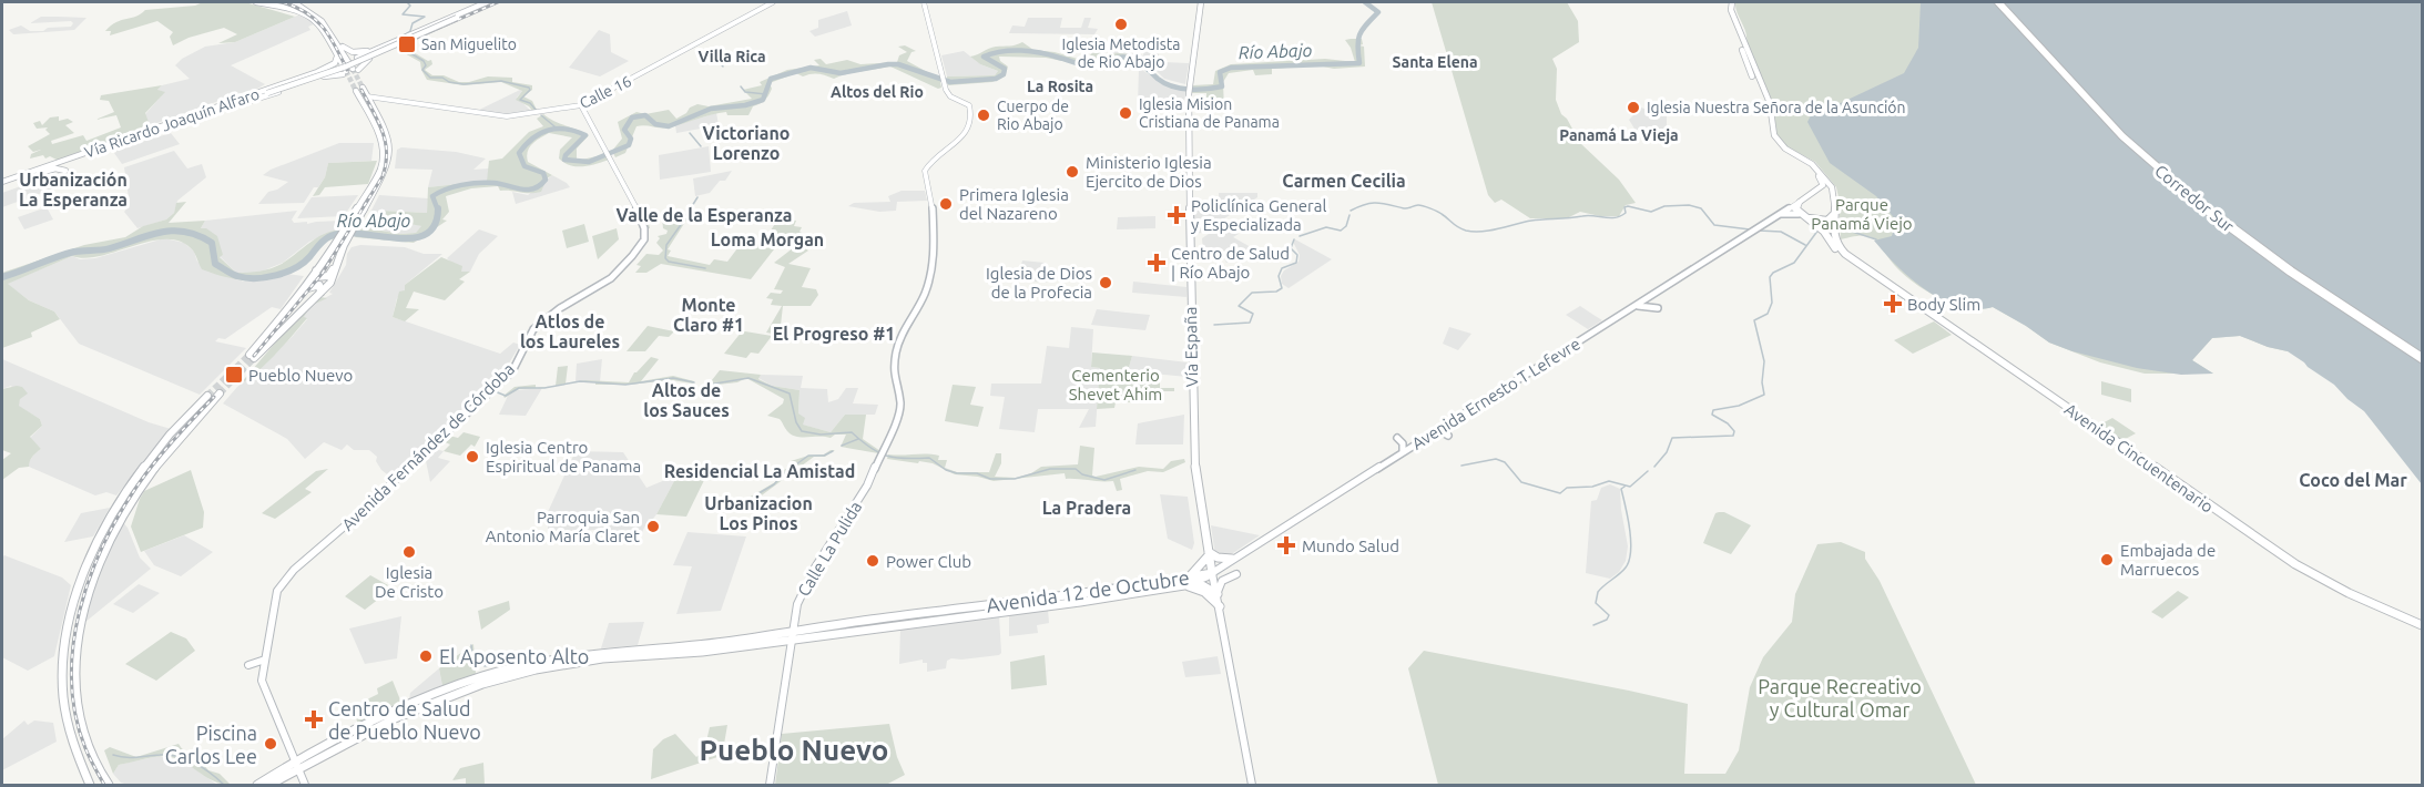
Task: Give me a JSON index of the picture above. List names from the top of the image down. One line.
{"streets":{"highway":["Corredor Sur"],"main road":["Calle 16","Vía Ricardo Joaquín Alfaro","Vía España","Avenida Ernesto T Lefevre","Avenida Fernández de Córdoba","Avenida Cincuentenario","Calle La Pulida","Avenida 12 de Octubre"]},"crossings":[["Calle 16","Avenida Fernández de Córdoba"],["Vía España","Avenida Ernesto T Lefevre"],["Vía España","Avenida 12 de Octubre"],["Avenida Ernesto T Lefevre","Avenida Cincuentenario"],["Avenida Ernesto T Lefevre","Avenida 12 de Octubre"],["Avenida Fernández de Córdoba","Avenida 12 de Octubre"],["Calle La Pulida","Avenida 12 de Octubre"]],"districts":["Villa Rica","Santa Elena","La Rosita","Altos del Rio","Victoriano Lorenzo","Panamá La Vieja","Urbanización La Esperanza","Carmen Cecilia","Valle de la Esperanza","Loma Morgan","Monte Claro #1","Atlos de los Laureles","El Progreso #1","Altos de los Sauces","Residencial La Amistad","Coco del Mar","Urbanizacion Los Pinos","La Pradera","Pueblo Nuevo"],"water":["Río Abajo"],"parks":["Parque Panamá Viejo","Cementerio Shevet Ahim","Parque Recreativo y Cultural Omar"],"places":{"other":["Iglesia Metodista de Rio Abajo","Iglesia Nuestra Señora de la Asunción","Iglesia Mision Cristiana de Panama","Cuerpo de Rio Abajo","Ministerio Iglesia Ejercito de Dios","Primera Iglesia del Nazareno","Iglesia de Dios de la Profecia","Iglesia Centro Espiritual de Panama","Parroquia San Antonio María Claret","Iglesia De Cristo","Embajada de Marruecos","Power Club","El Aposento Alto","Piscina Carlos Lee"],"transit":["San Miguelito","Pueblo Nuevo"],"health":["Policlínica General y Especializada","Centro de Salud | Río Abajo","Body Slim","Mundo Salud","Centro de Salud de Pueblo Nuevo"]}}
